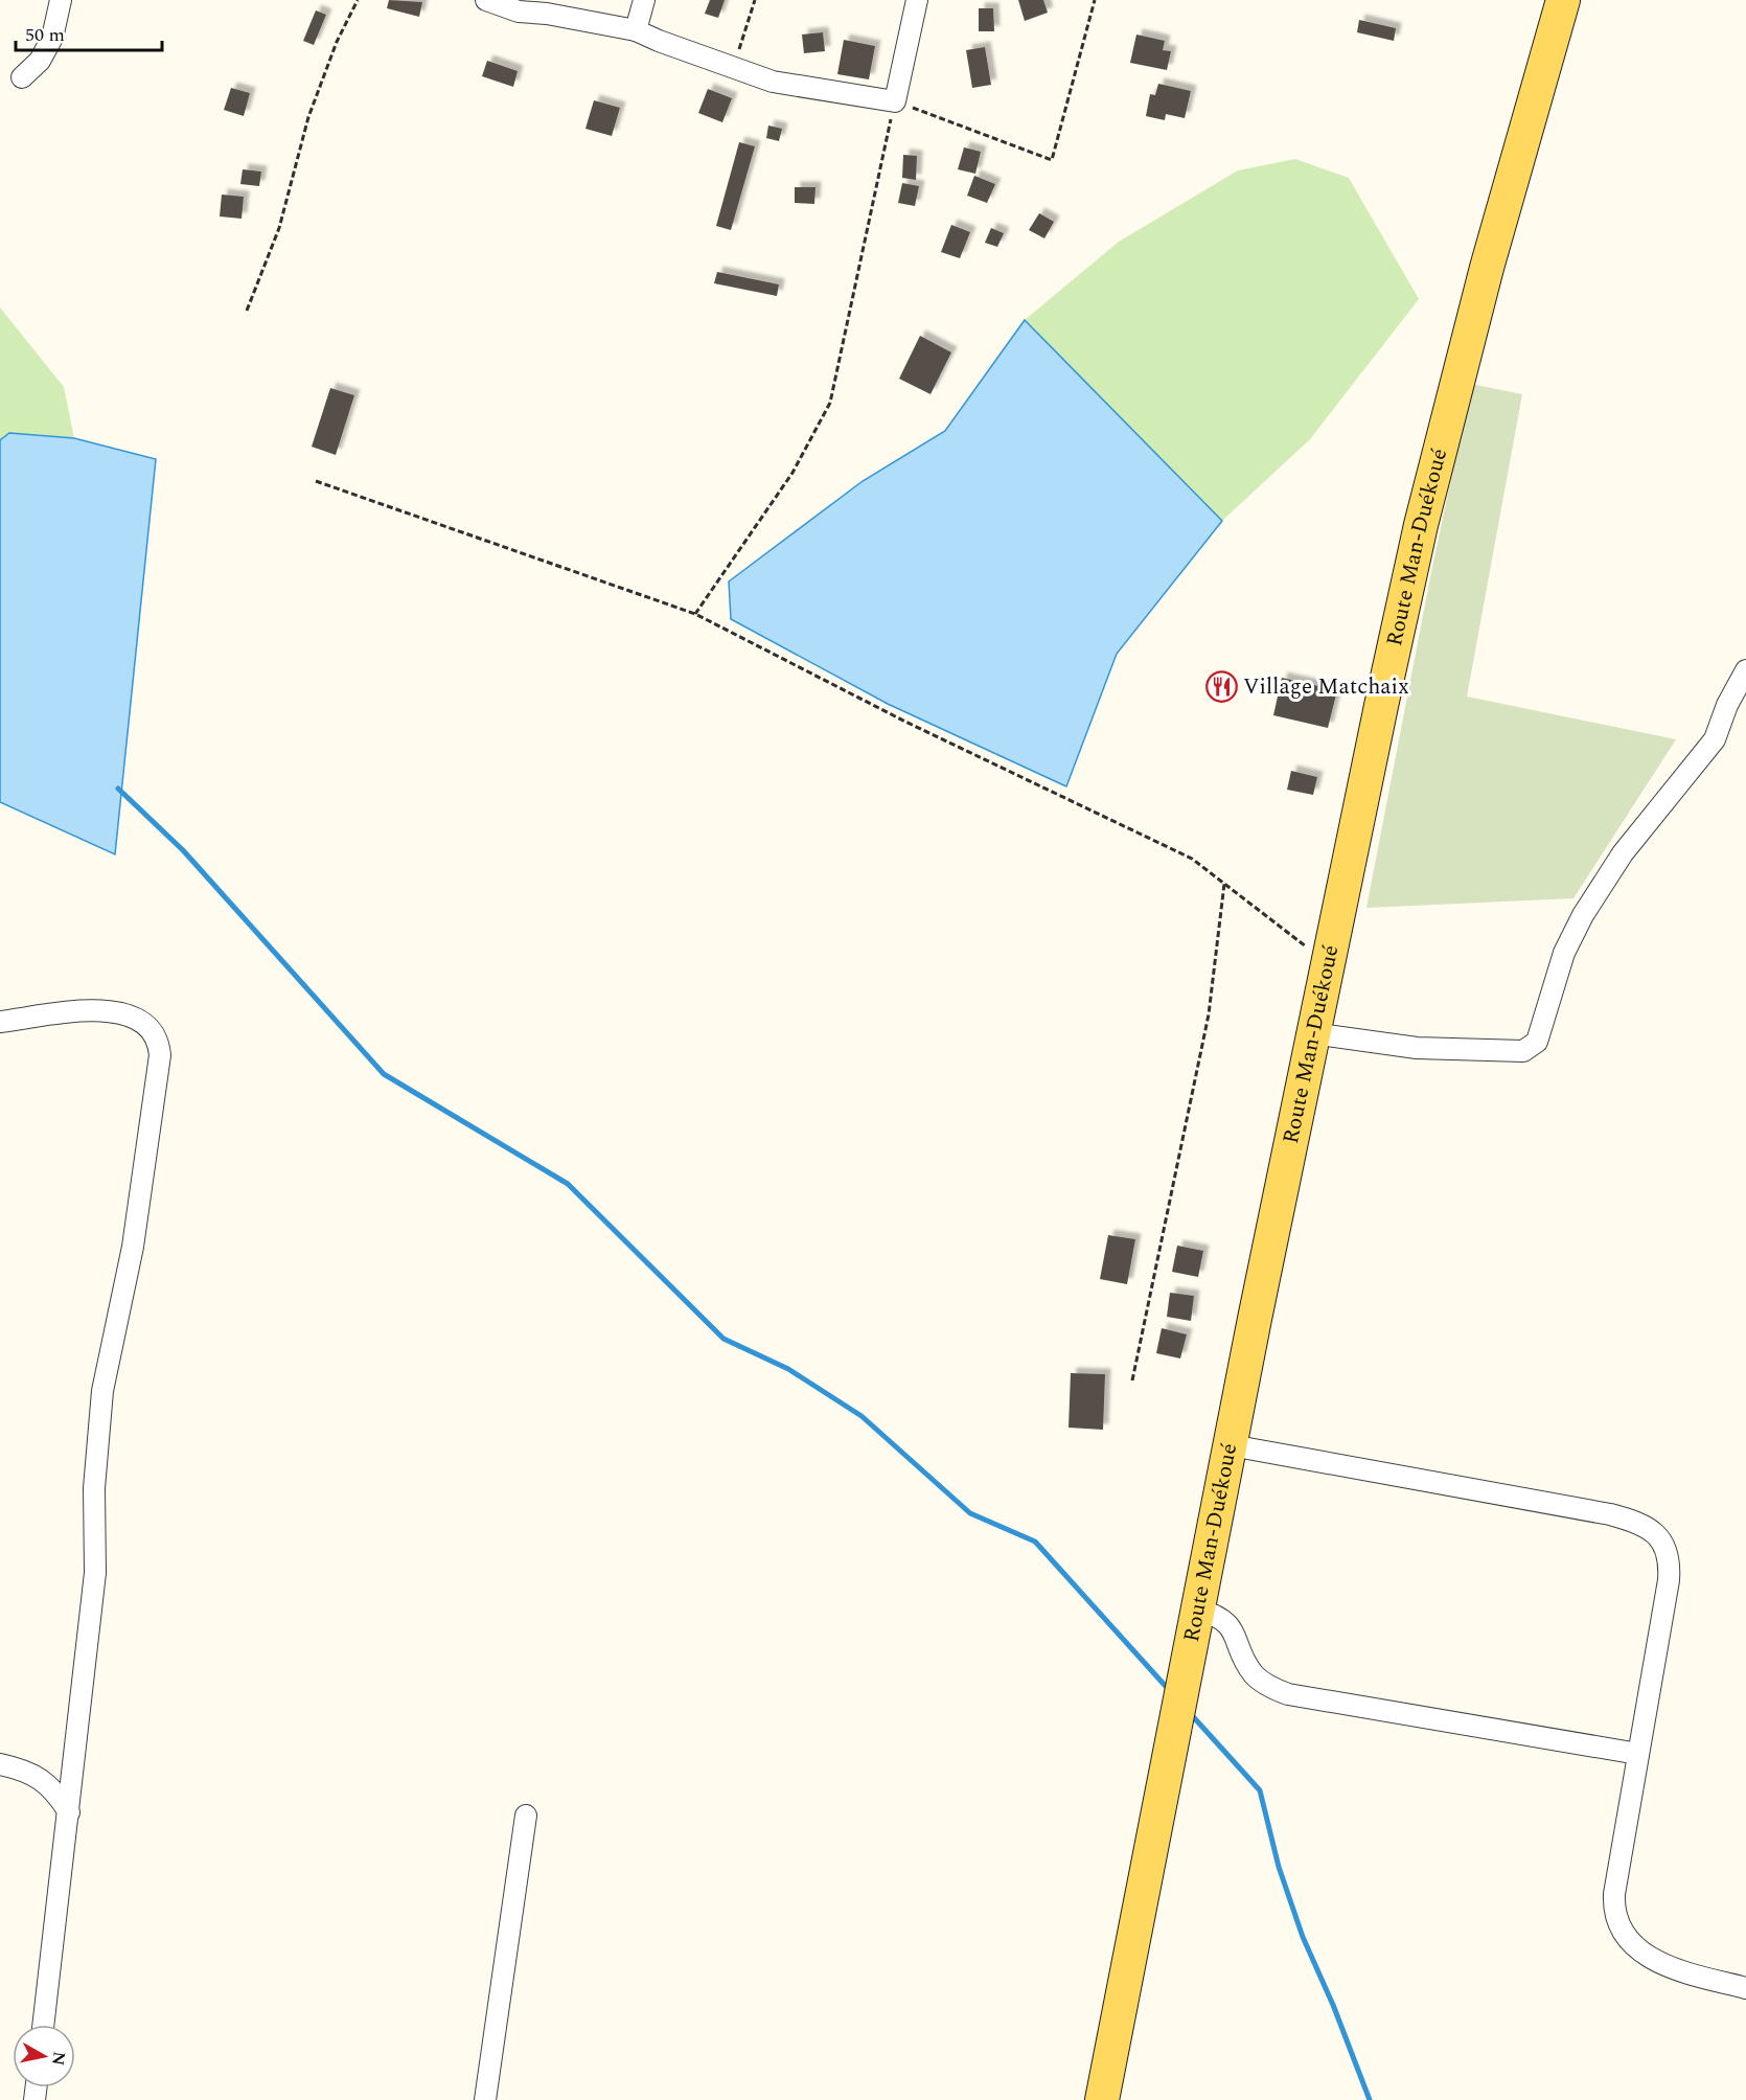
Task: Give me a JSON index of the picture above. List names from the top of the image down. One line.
{"streets":{"main road":["Route Man-Duékoué"]},"places":{"restaurant":["Village Matchaix"]},"scale_bar":"50 m","north":"right"}
